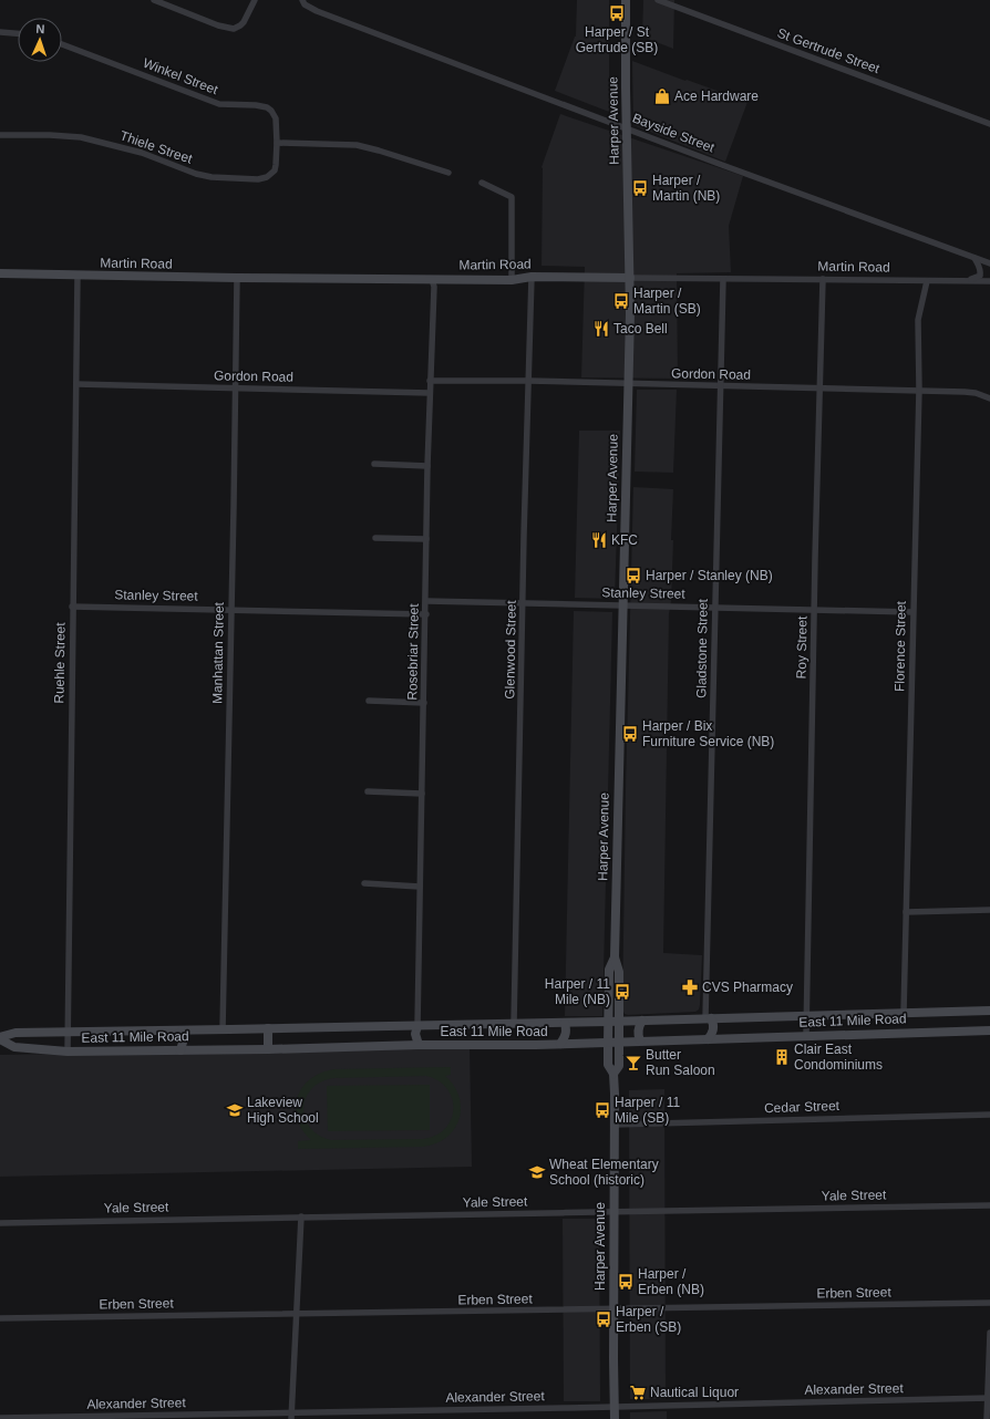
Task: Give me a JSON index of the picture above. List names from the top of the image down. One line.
{"streets":{"main road":["Harper Avenue","Martin Road","East 11 Mile Road"],"street":["St Gertrude Street","Winkel Street","Bayside Street","Thiele Street","Gordon Road","Stanley Street","Florence Street","Roy Street","Gladstone Street","Glenwood Street","Rosebriar Street","Manhattan Street","Ruehle Street","Cedar Street","Yale Street","Erben Street","Alexander Street"]},"crossings":[["Winkel Street","Thiele Street"],["Harper Avenue","Bayside Street"],["Harper Avenue","Martin Road"],["Harper Avenue","Gordon Road"],["Harper Avenue","Stanley Street"],["Harper Avenue","East 11 Mile Road"],["Harper Avenue","Cedar Street"],["Harper Avenue","Yale Street"],["Harper Avenue","Erben Street"],["Harper Avenue","Alexander Street"],["Martin Road","Florence Street"],["Martin Road","Roy Street"],["Martin Road","Gladstone Street"],["Martin Road","Glenwood Street"],["Martin Road","Rosebriar Street"],["Martin Road","Manhattan Street"],["Martin Road","Ruehle Street"],["Gordon Road","Florence Street"],["Gordon Road","Roy Street"],["Gordon Road","Gladstone Street"],["Gordon Road","Glenwood Street"],["Gordon Road","Rosebriar Street"],["Gordon Road","Manhattan Street"],["Gordon Road","Ruehle Street"],["Stanley Street","Florence Street"],["Stanley Street","Roy Street"],["Stanley Street","Gladstone Street"],["Stanley Street","Glenwood Street"],["Stanley Street","Rosebriar Street"],["Stanley Street","Manhattan Street"],["Stanley Street","Ruehle Street"],["Florence Street","East 11 Mile Road"],["Roy Street","East 11 Mile Road"],["Gladstone Street","East 11 Mile Road"],["Glenwood Street","East 11 Mile Road"],["Rosebriar Street","East 11 Mile Road"],["Manhattan Street","East 11 Mile Road"],["Ruehle Street","East 11 Mile Road"]],"places":{"bus stop":["Harper / St Gertrude (SB)","Harper / Martin (NB)","Harper / Martin (SB)","Harper / Stanley (NB)","Harper / Bix Furniture Service (NB)","Harper / 11 Mile (NB)","Harper / 11 Mile (SB)","Harper / Erben (NB)","Harper / Erben (SB)"],"shop":["Ace Hardware"],"restaurant":["Taco Bell","KFC"],"pharmacy":["CVS Pharmacy"],"building":["Clair East Condominiums"],"bar":["Butter Run Saloon"],"school or university":["Lakeview High School","Wheat Elementary School (historic)"],"supermarket":["Nautical Liquor"]},"north":"top"}
